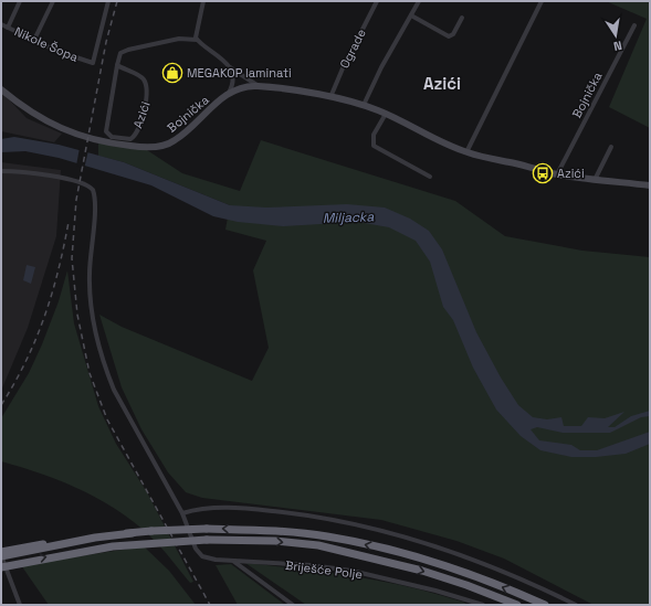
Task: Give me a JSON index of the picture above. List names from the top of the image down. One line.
{"streets":{"main road":["Bojnička"],"street":["Nikole Šopa","Ograde","Azići","Briješće Polje"]},"crossings":[["Ograde","Bojnička"]],"districts":["Azići"],"water":["Miljacka"],"places":{"shop":["MEGAKOP laminati"],"bus stop":["Azići"]},"north":"bottom"}
